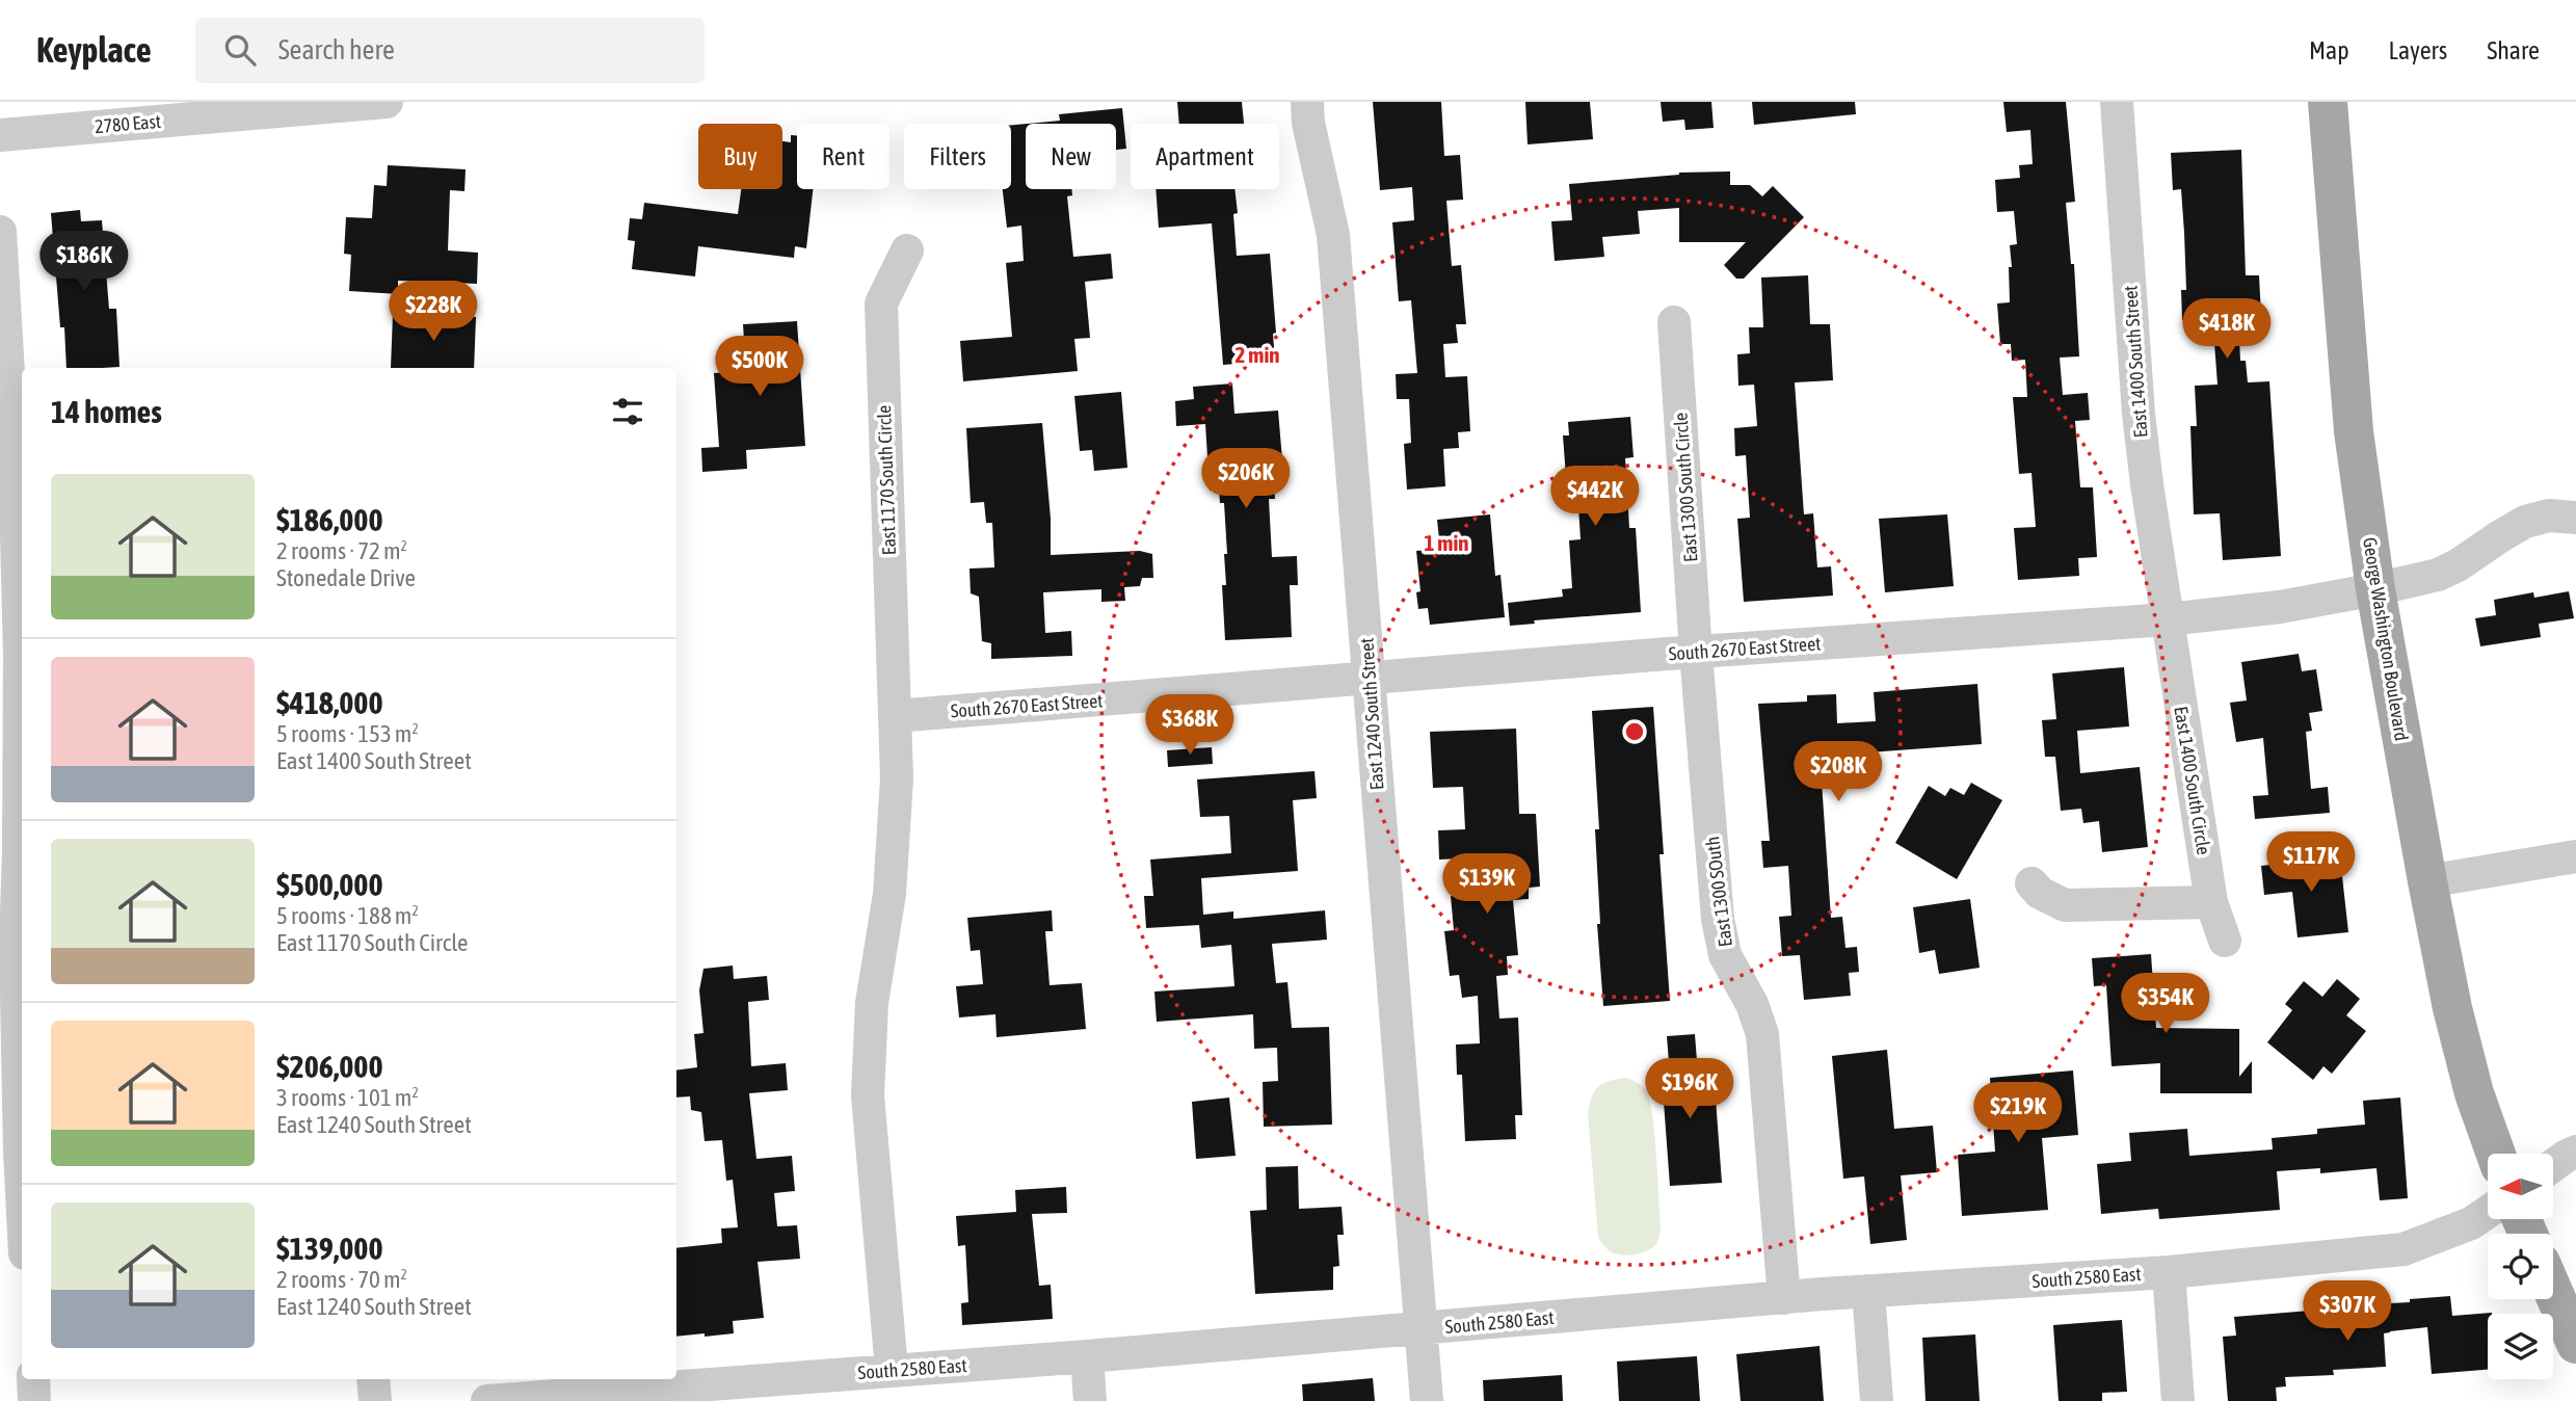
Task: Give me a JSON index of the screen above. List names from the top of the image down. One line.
{"streets":{"main road":["George Washington Boulevard"],"street":["2780 East","East 1400 South Street","East 1170 South Circle","East 1300 South Circle","South 2670 East Street","East 1240 South Street","East 1400 South Circle","East 1300 SOuth","South 2580 East"]},"crossings":[["East 1400 South Street","South 2670 East Street"],["East 1400 South Street","East 1400 South Circle"],["East 1170 South Circle","South 2670 East Street"],["East 1170 South Circle","South 2580 East"],["East 1300 South Circle","South 2670 East Street"],["East 1300 South Circle","East 1300 SOuth"],["George Washington Boulevard","South 2670 East Street"],["South 2670 East Street","East 1240 South Street"],["South 2670 East Street","East 1400 South Circle"],["South 2670 East Street","East 1300 SOuth"],["East 1240 South Street","South 2580 East"],["East 1300 SOuth","South 2580 East"]],"north":"left","page":{"header":"Keyplace","search":"Search here","nav":["Map","Layers","Share"],"chip":["Buy","Rent","Filters","New","Apartment"],"price":["$186K","$228K","$418K","$500K","$206K","$442K","$368K","$208K","$117K","$139K","$354K","$196K","$219K","$307K"],"heading":"14 homes","list":[{"name":"$186,000","note":"2 rooms · 72 m² · Stonedale Drive"},{"name":"$418,000","note":"5 rooms · 153 m² · East 1400 South Street"},{"name":"$500,000","note":"5 rooms · 188 m² · East 1170 South Circle"},{"name":"$206,000","note":"3 rooms · 101 m² · East 1240 South Street"},{"name":"$139,000","note":"2 rooms · 70 m² · East 1240 South Street"}]},"rings":["2 min","1 min"]}
